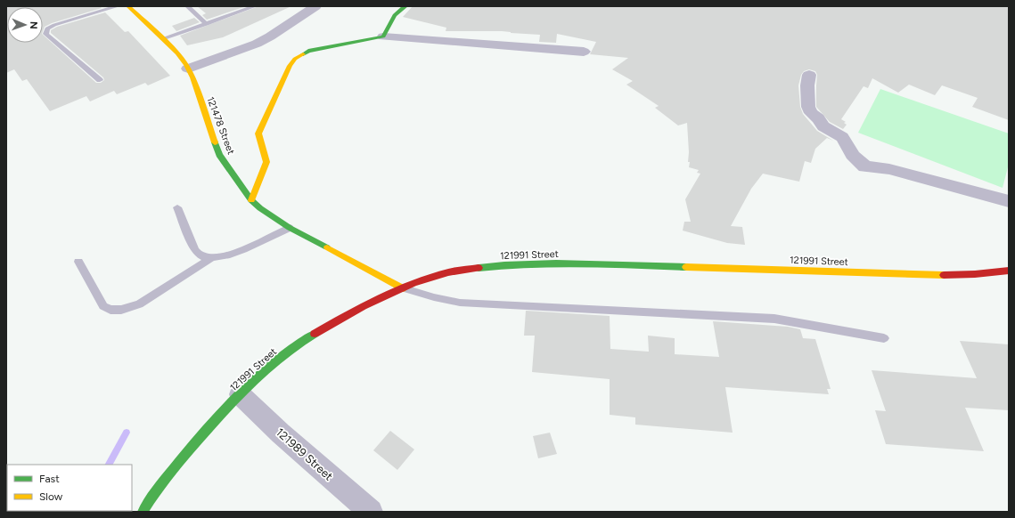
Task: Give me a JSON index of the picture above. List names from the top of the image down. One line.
{"streets":{"street":["121478 Street","121991 Street","121989 Street"]},"crossings":[["121478 Street","121991 Street"],["121991 Street","121989 Street"]],"legend":["Fast","Slow"],"north":"right"}
